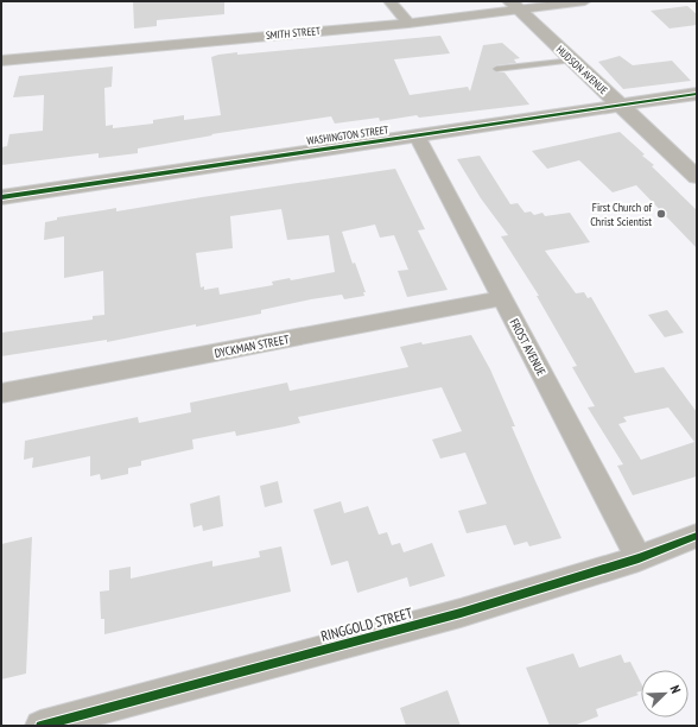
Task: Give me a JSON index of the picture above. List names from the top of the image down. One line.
{"streets":{"street":["SMITH STREET","HUDSON AVENUE","WASHINGTON STREET","DYCKMAN STREET","FROST AVENUE","RINGGOLD STREET"]},"crossings":[["SMITH STREET","HUDSON AVENUE"],["HUDSON AVENUE","WASHINGTON STREET"],["WASHINGTON STREET","FROST AVENUE"],["DYCKMAN STREET","FROST AVENUE"],["FROST AVENUE","RINGGOLD STREET"]],"places":["First Church of Christ Scientist"],"north":"top right"}
